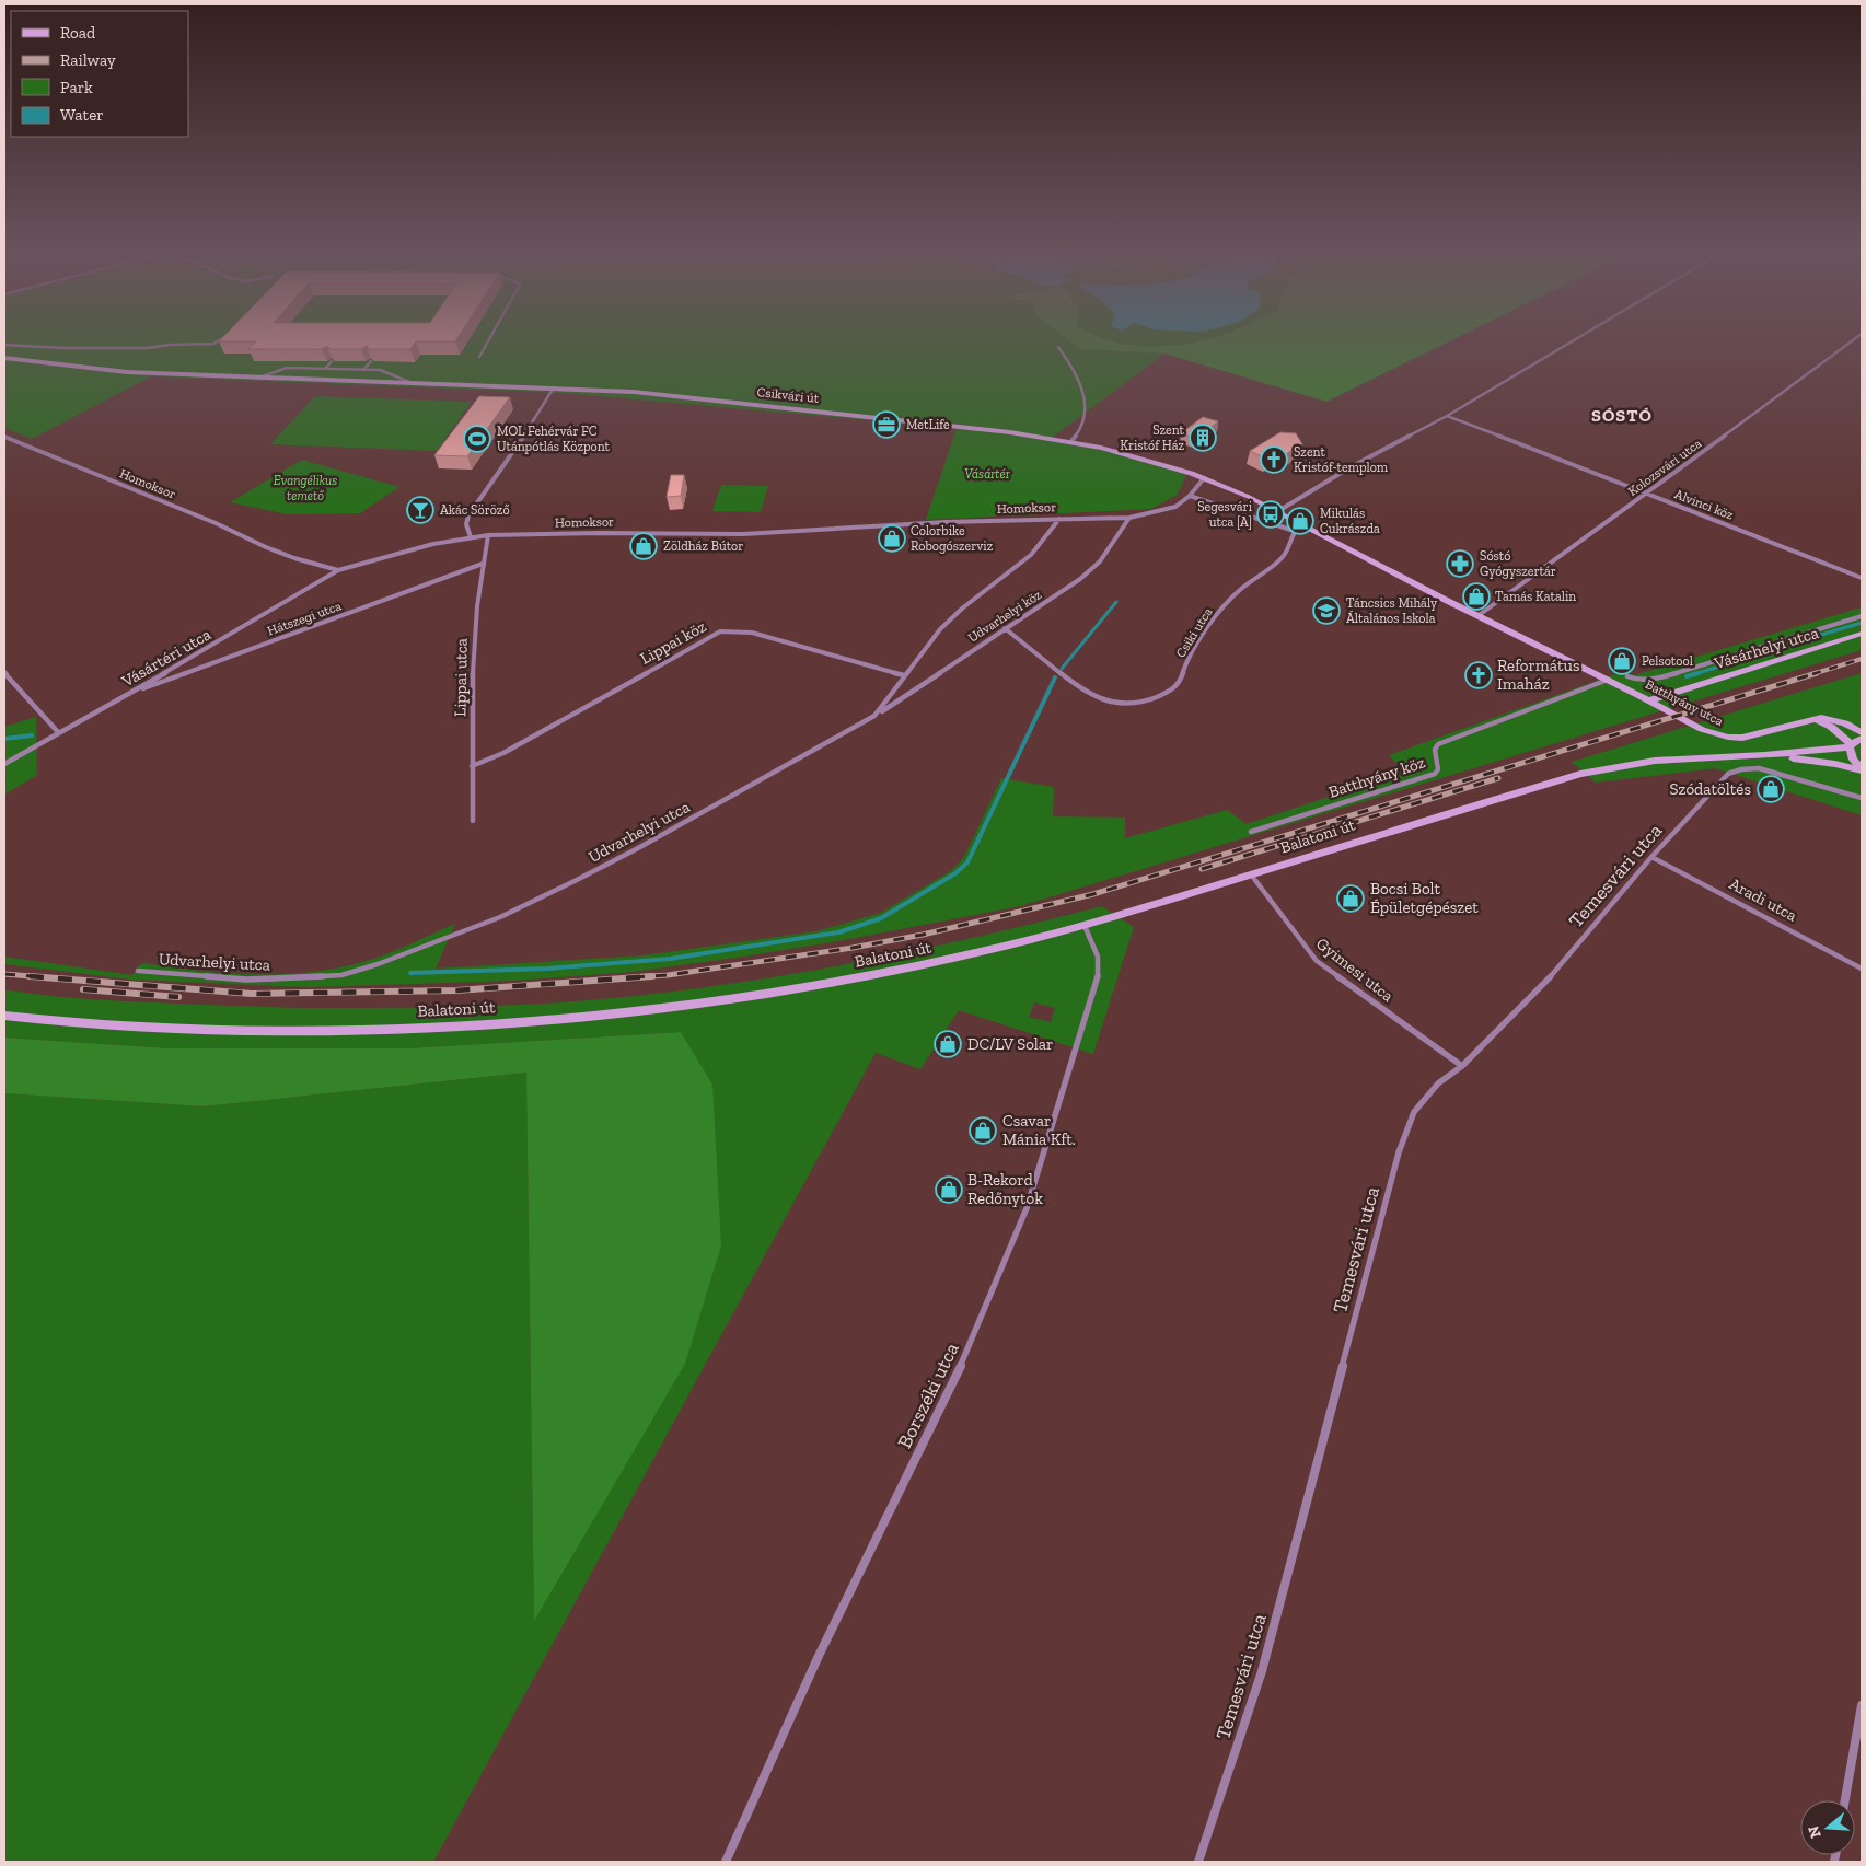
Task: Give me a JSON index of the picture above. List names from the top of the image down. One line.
{"streets":{"street":["Csikvári út","Kolozsvári utca","Homoksor","Alvinci köz","Udvarhelyi köz","Hátszegi utca","Csiki utca","Lippai köz","Vásárhelyi utca","Vásártéri utca","Lippai utca","Batthyány utca","Batthyány köz","Udvarhelyi utca","Balatoni út","Temesvári utca","Aradi utca","Gyimesi utca","Borszéki utca"]},"crossings":[["Csikvári út","Homoksor"],["Csikvári út","Batthyány utca"],["Kolozsvári utca","Alvinci köz"],["Kolozsvári utca","Batthyány utca"],["Homoksor","Udvarhelyi köz"],["Homoksor","Vásártéri utca"],["Homoksor","Lippai utca"],["Homoksor","Batthyány utca"],["Homoksor","Udvarhelyi utca"],["Udvarhelyi köz","Csiki utca"],["Udvarhelyi köz","Udvarhelyi utca"],["Hátszegi utca","Vásártéri utca"],["Hátszegi utca","Lippai utca"],["Lippai köz","Lippai utca"],["Lippai köz","Udvarhelyi utca"],["Vásárhelyi utca","Batthyány utca"],["Batthyány utca","Batthyány köz"],["Batthyány utca","Balatoni út"],["Balatoni út","Gyimesi utca"],["Balatoni út","Borszéki utca"],["Temesvári utca","Aradi utca"],["Temesvári utca","Gyimesi utca"]],"districts":["SÓSTÓ"],"parks":["Vásártér","Evangélikus temető"],"places":{"office":["MetLife"],"building":["Szent Kristóf Ház"],"sports":["MOL Fehérvár FC Utánpótlás Központ"],"church":["Szent Kristóf-templom","Református Imaház"],"bar":["Akác Söröző"],"bus stop":["Segesvári utca [A]"],"shop":["Mikulás Cukrászda","Colorbike Robogószerviz","Zöldház Bútor","Tamás Katalin","Pelsotool","Szódatöltés","Bocsi Bolt Épületgépészet","DC/LV Solar","Csavar Mánia Kft.","B-Rekord Redőnytok"],"pharmacy":["Sóstó Gyógyszertár"],"school or university":["Táncsics Mihály Általános Iskola"]},"legend":["Road","Railway","Park","Water"],"north":"left"}
